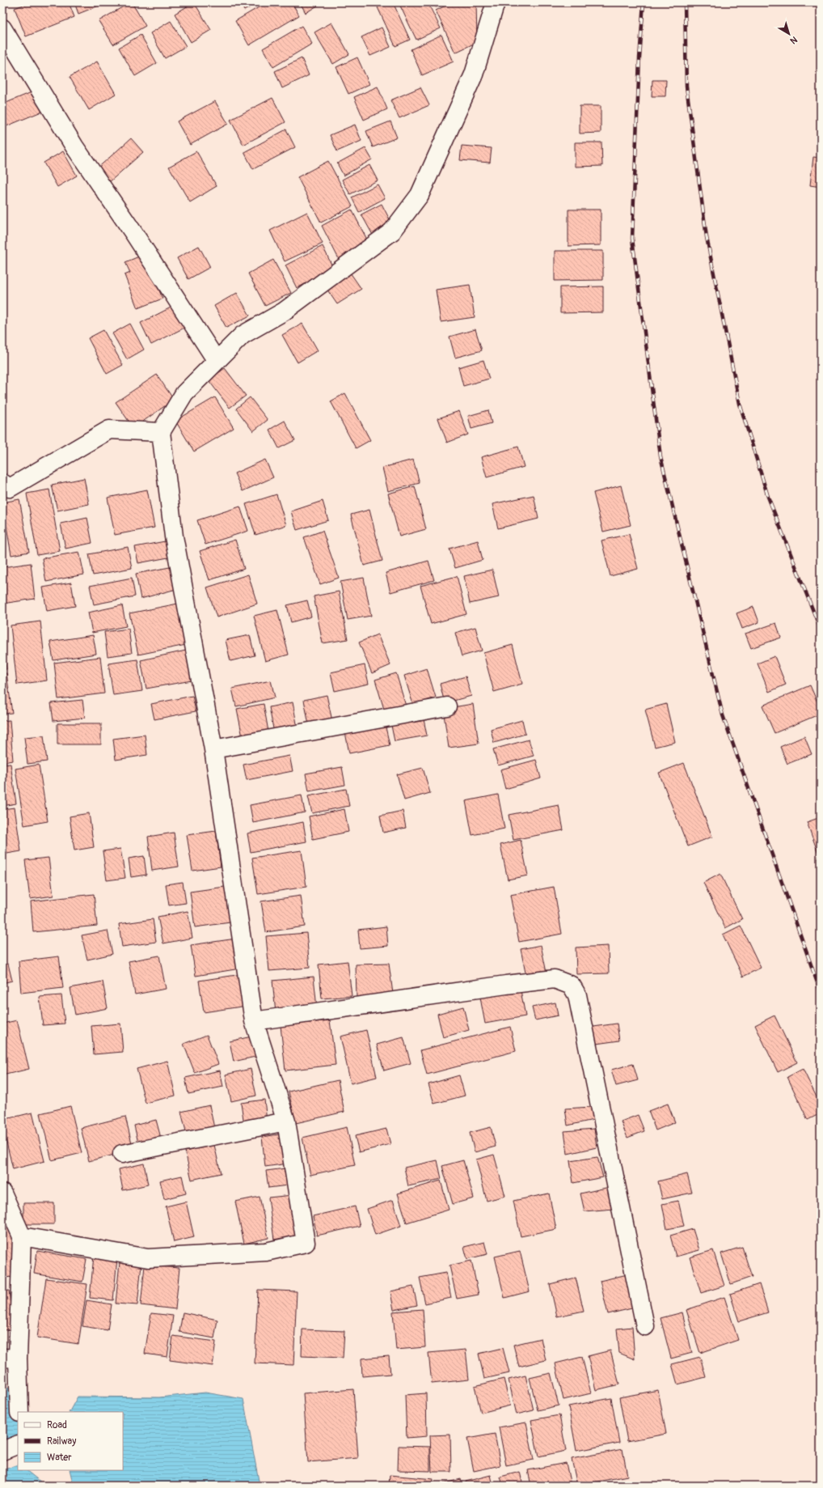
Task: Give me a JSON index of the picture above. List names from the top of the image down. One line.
{"legend":["Road","Railway","Water"],"north":"bottom right"}
